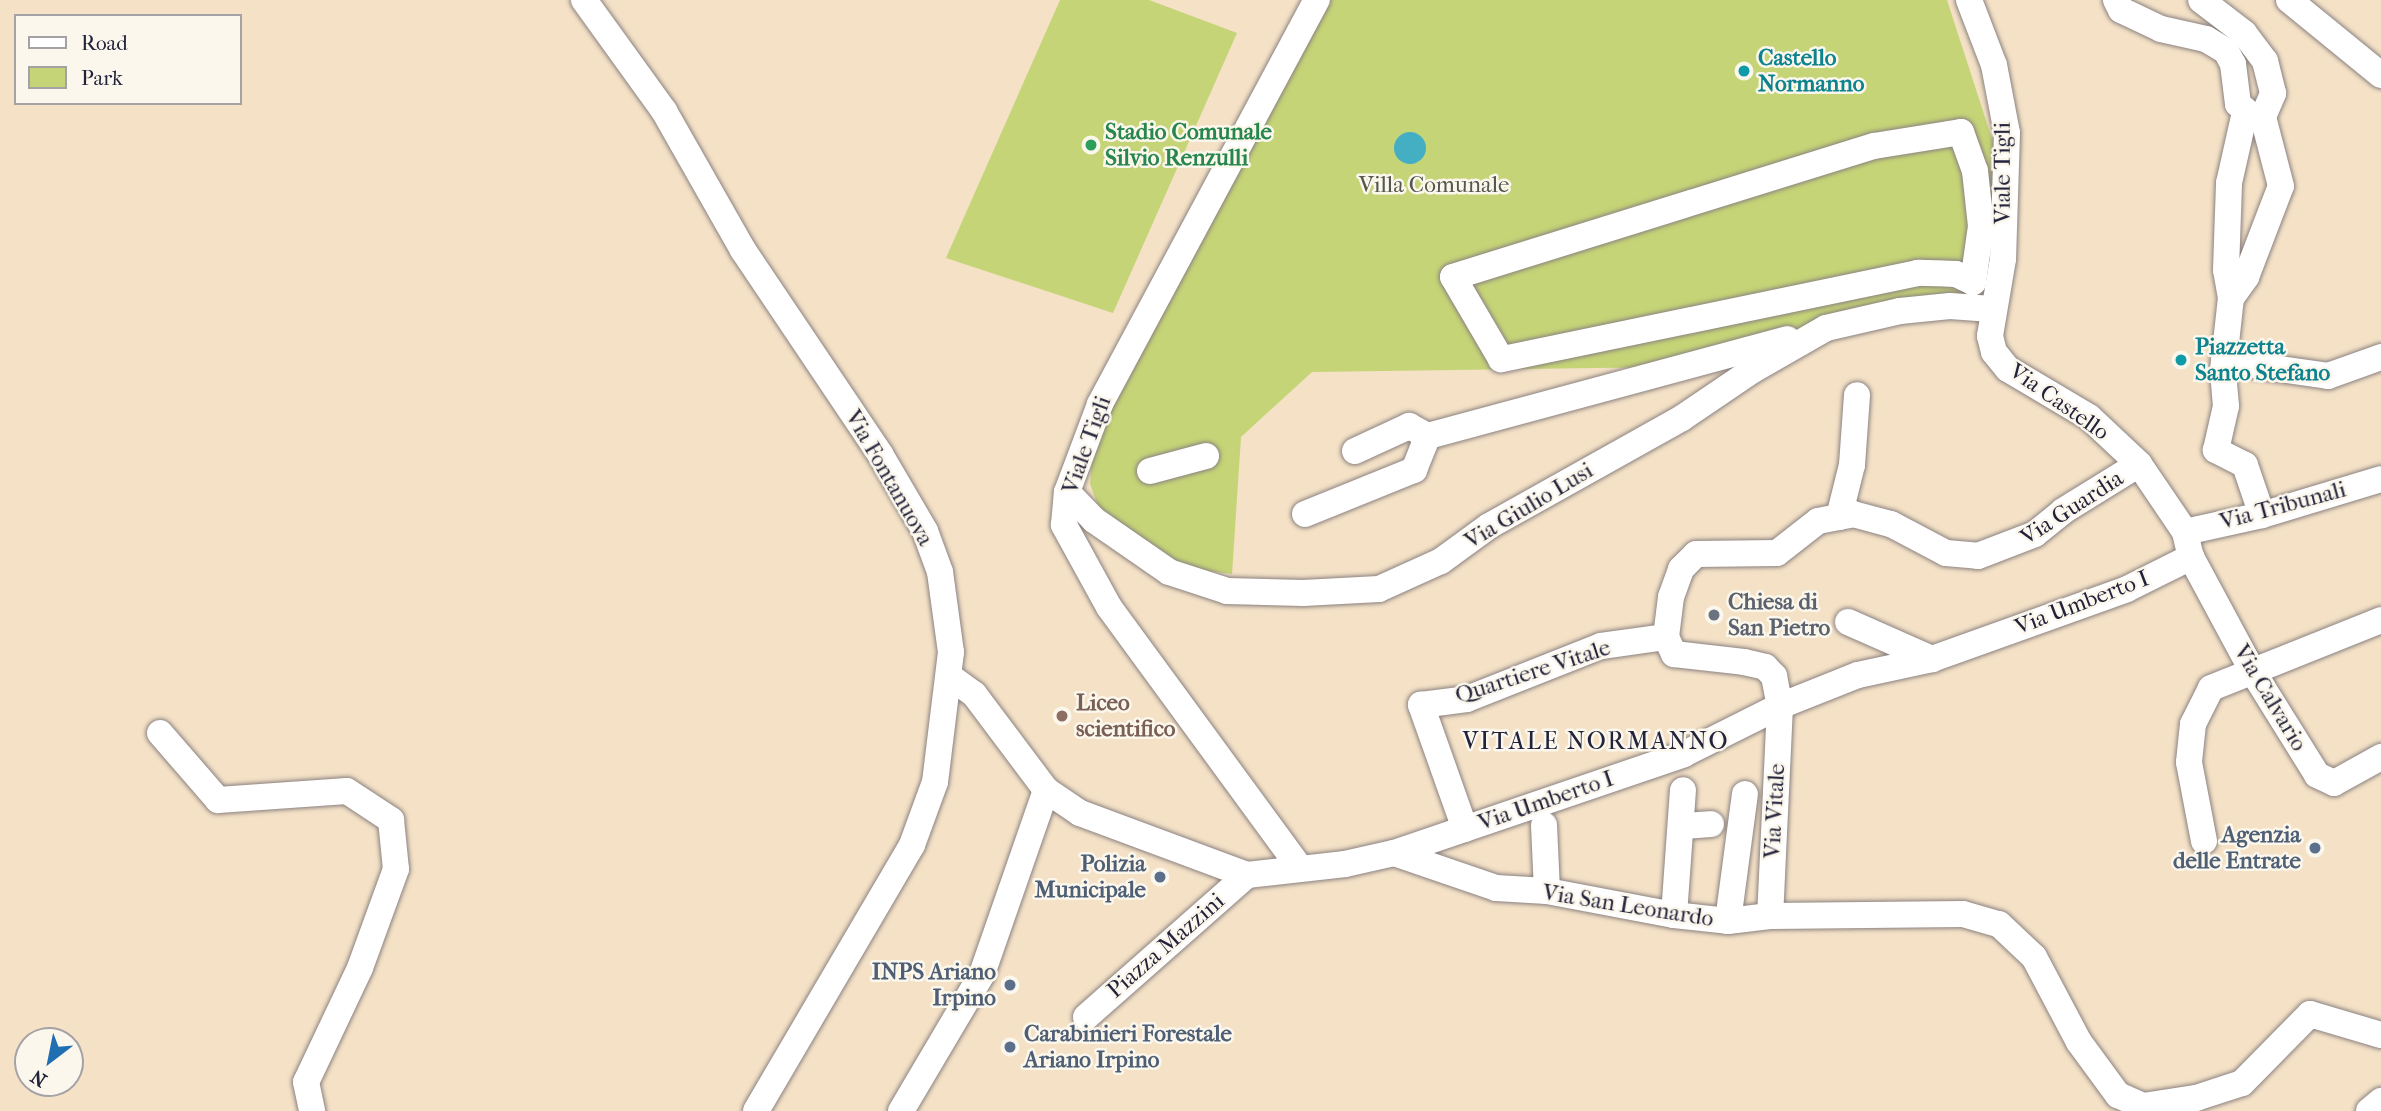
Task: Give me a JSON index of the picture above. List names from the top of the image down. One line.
{"streets":{"street":["Viale Tigli","Via Castello","Via Fontanuova","Via Giulio Lusi","Via Tribunali","Via Guardia","Via Umberto I","Quartiere Vitale","Via Calvario","Via Vitale","Via San Leonardo","Piazza Mazzini"]},"crossings":[["Viale Tigli","Via Castello"],["Viale Tigli","Via Giulio Lusi"],["Via Castello","Via Giulio Lusi"],["Via Castello","Via Tribunali"],["Via Castello","Via Guardia"],["Via Castello","Via Umberto I"],["Via Castello","Via Calvario"],["Via Tribunali","Via Umberto I"],["Via Tribunali","Via Calvario"],["Via Guardia","Quartiere Vitale"],["Via Umberto I","Quartiere Vitale"],["Via Umberto I","Via Calvario"],["Via Umberto I","Via Vitale"],["Via Umberto I","Via San Leonardo"],["Via Vitale","Via San Leonardo"]],"districts":["VITALE NORMANNO"],"parks":["Villa Comunale"],"places":["Castello Normanno","Stadio Comunale Silvio Renzulli","Piazzetta Santo Stefano","Chiesa di San Pietro","Liceo scientifico","Agenzia delle Entrate","Polizia Municipale","INPS Ariano Irpino","Carabinieri Forestale Ariano Irpino"],"legend":["Road","Park"],"north":"bottom left"}
